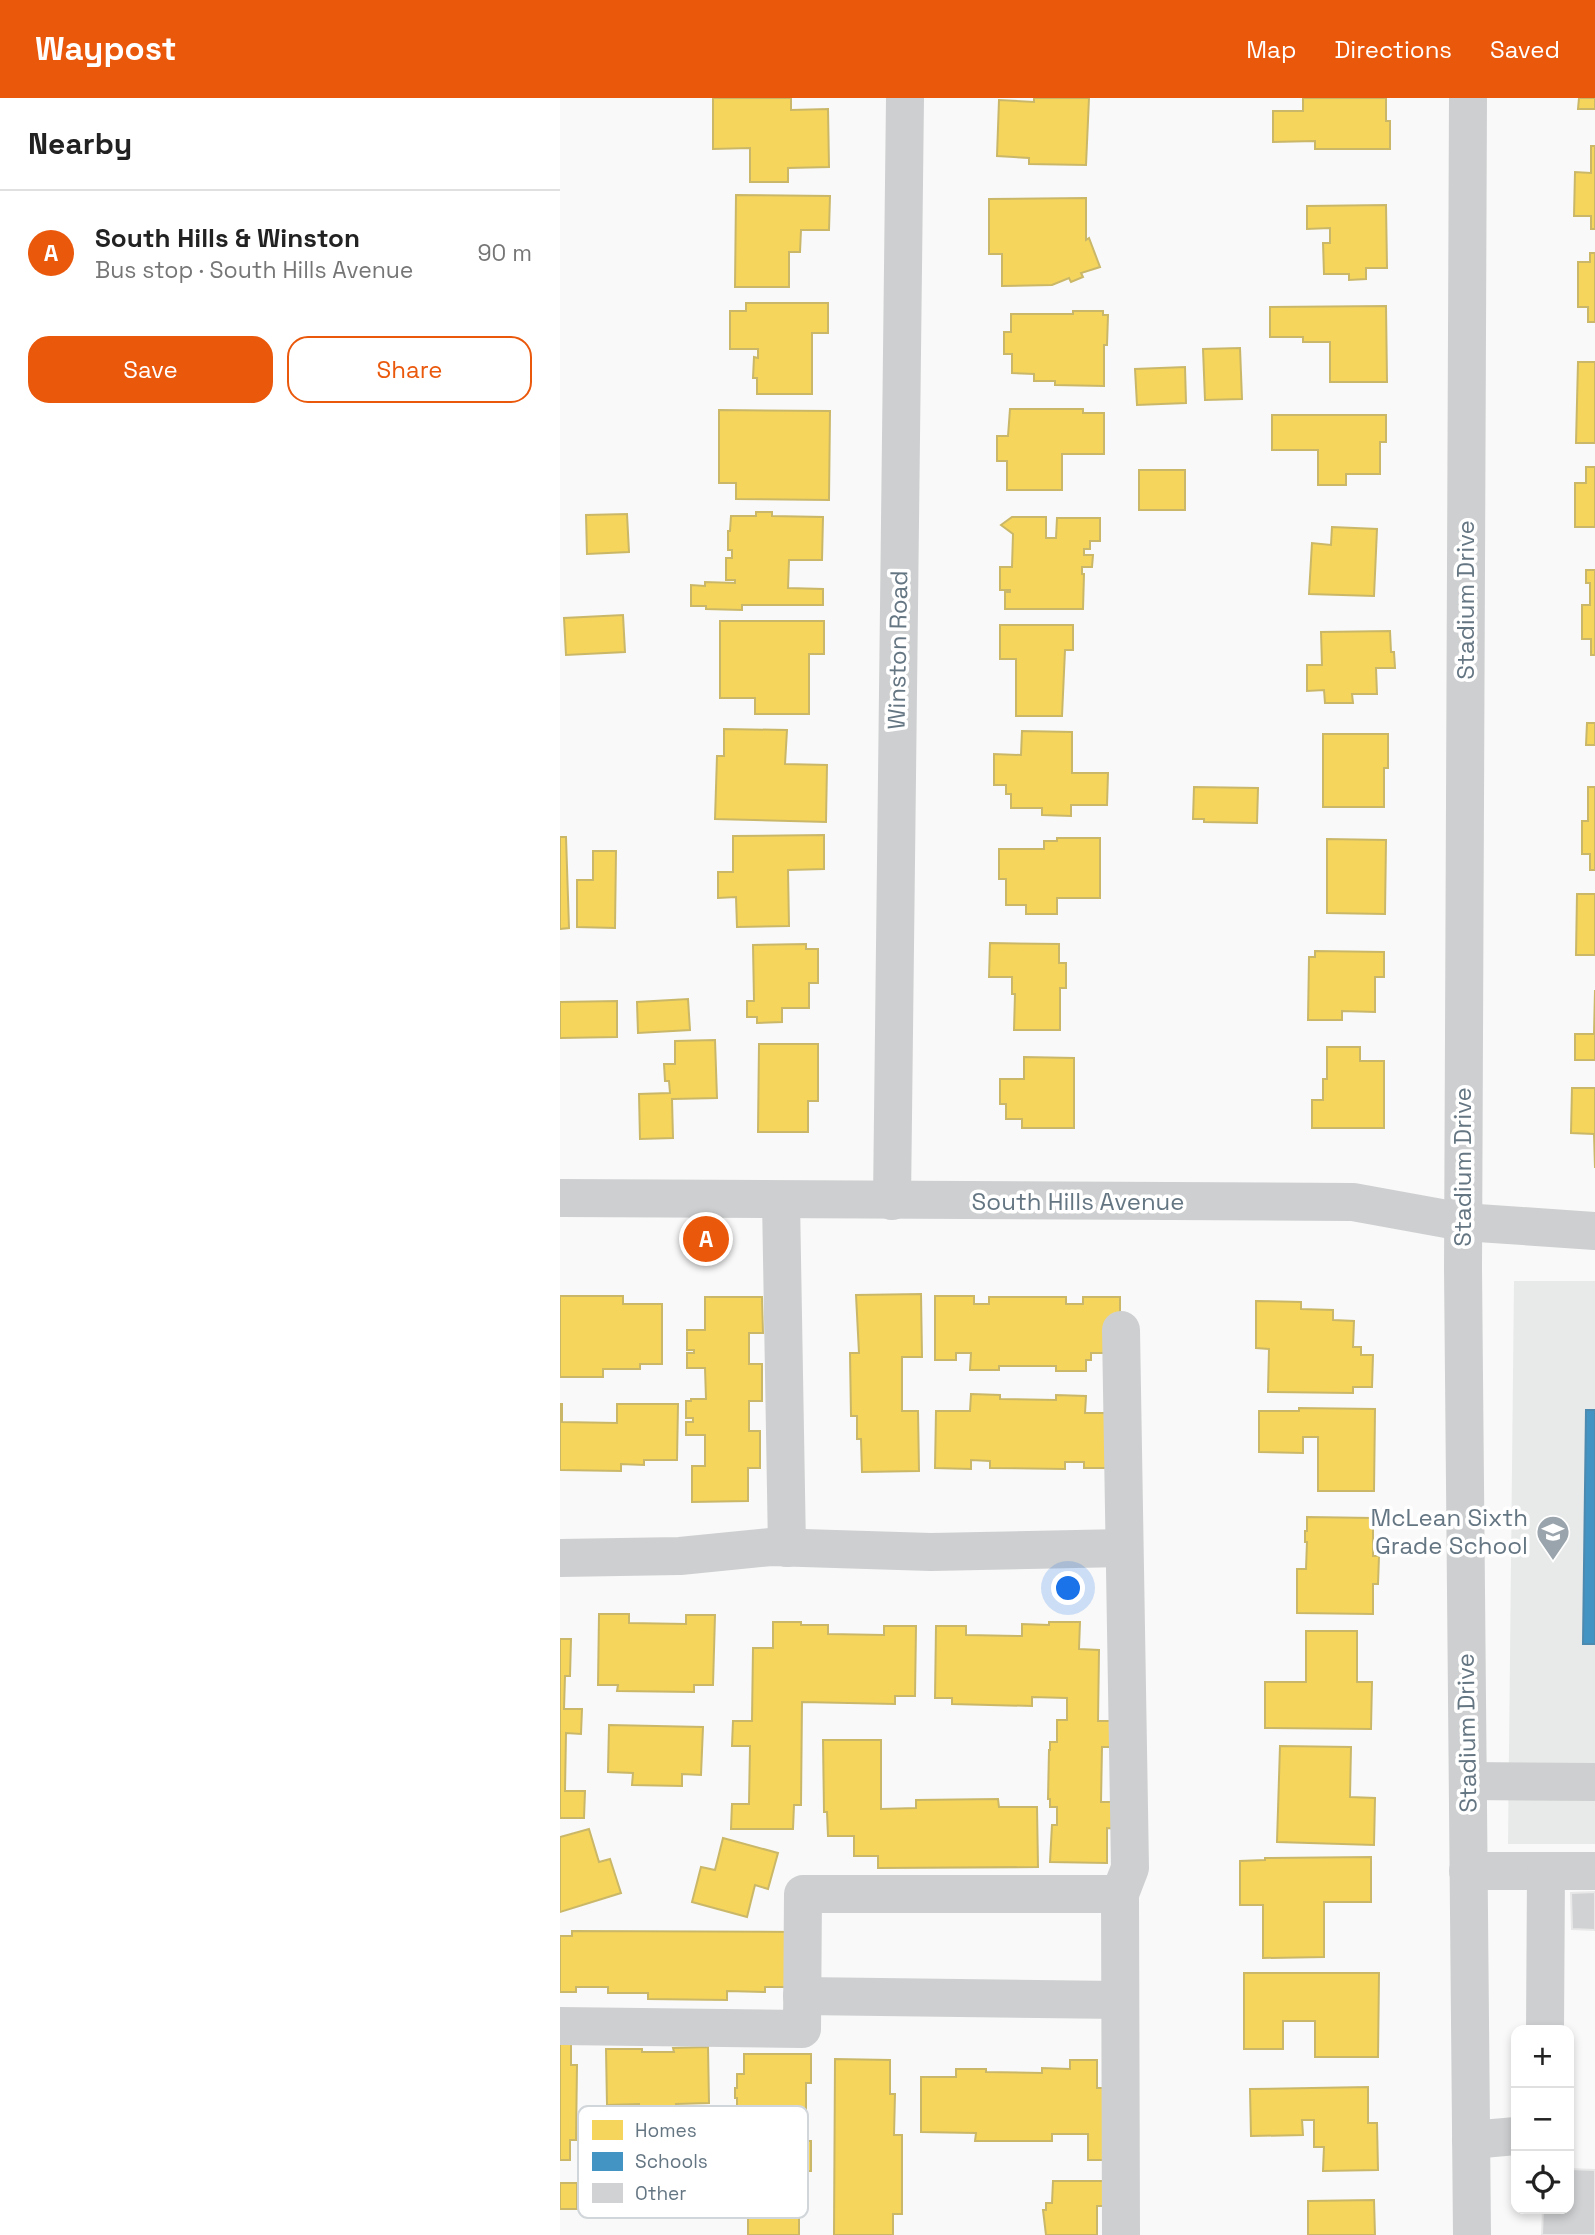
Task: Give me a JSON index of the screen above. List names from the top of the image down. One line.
{"streets":{"street":["Stadium Drive","Winston Road","South Hills Avenue"]},"crossings":[["Stadium Drive","South Hills Avenue"],["Winston Road","South Hills Avenue"]],"places":{"school or university":["McLean Sixth Grade School"]},"legend":["Homes","Schools","Other"],"page":{"header":"Waypost","nav":["Map","Directions","Saved"],"heading":"Nearby","list":[{"mark":"A","name":"South Hills & Winston","note":"Bus stop · South Hills Avenue","value":"90 m"}],"buttons":["Save","Share"],"pins":"A","map_buttons":["+","−"]}}
